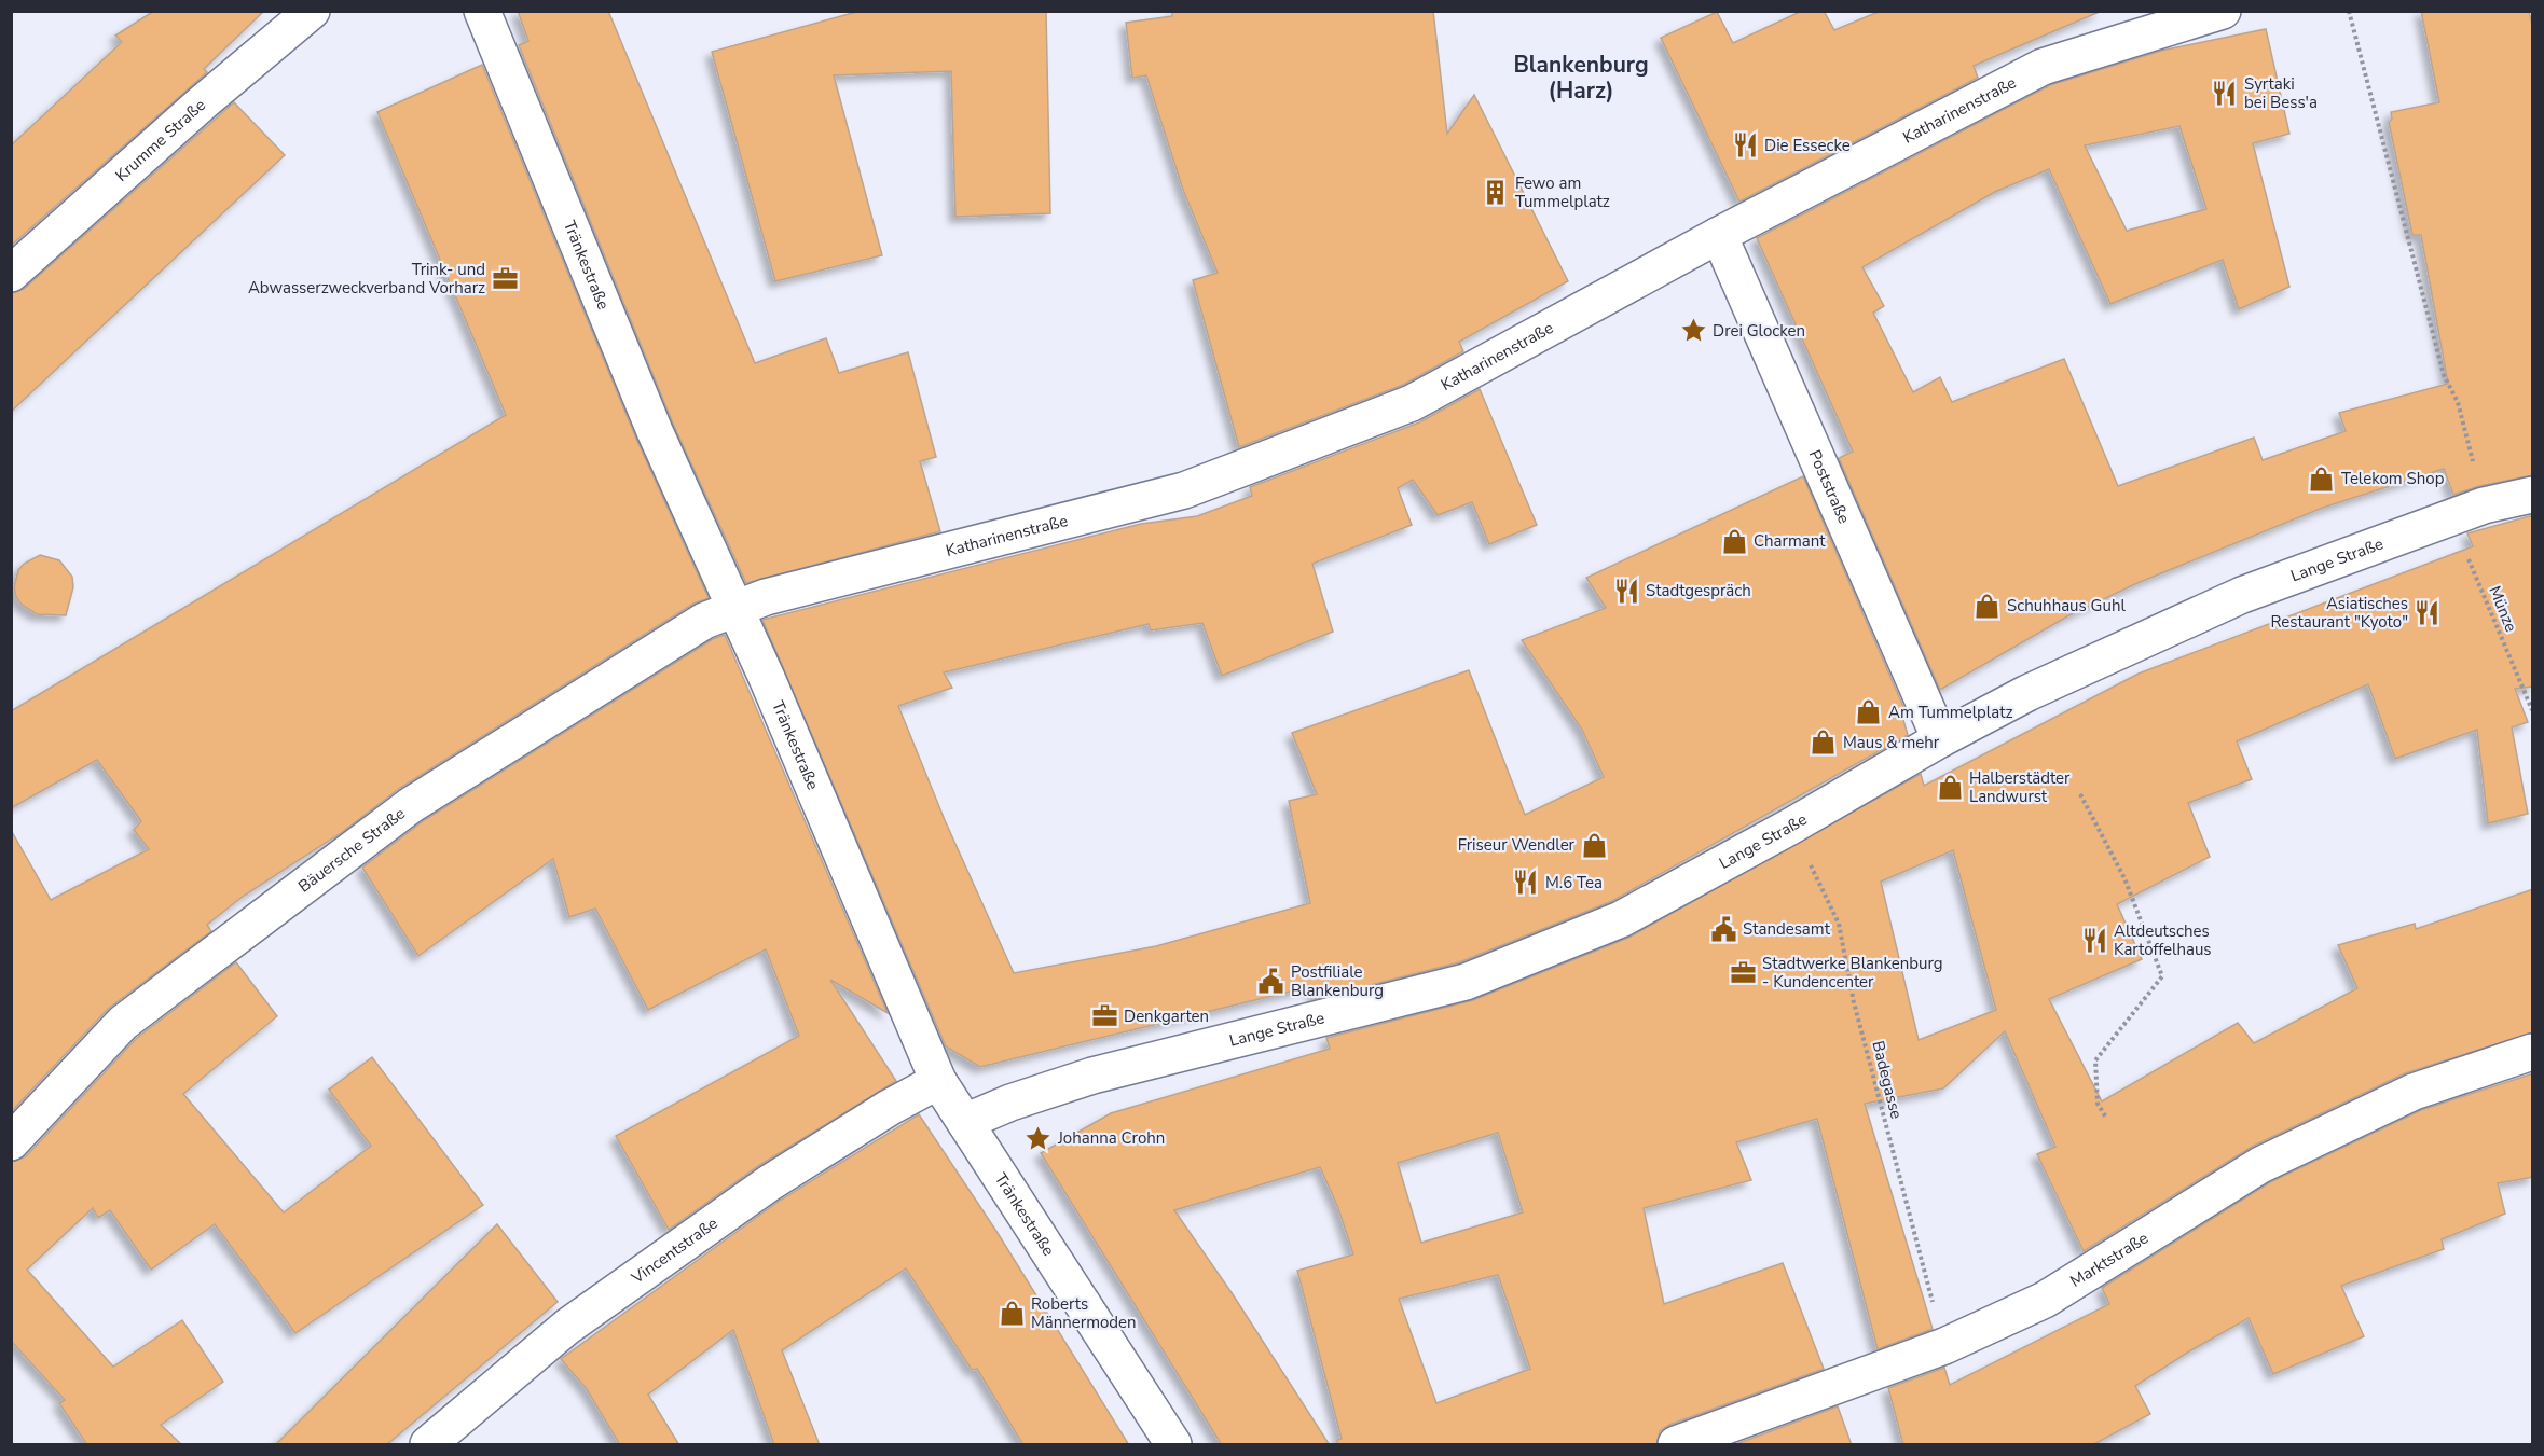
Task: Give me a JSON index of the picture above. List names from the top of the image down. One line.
{"streets":{"street":["Katharinenstraße","Krumme Straße","Tränkestraße","Poststraße","Lange Straße","Bäuersche Straße","Vincentstraße","Marktstraße"],"path":["Münze","Badegasse"]},"crossings":[["Katharinenstraße","Tränkestraße"],["Katharinenstraße","Poststraße"],["Katharinenstraße","Bäuersche Straße"],["Tränkestraße","Lange Straße"],["Tränkestraße","Bäuersche Straße"],["Tränkestraße","Vincentstraße"],["Poststraße","Lange Straße"],["Lange Straße","Münze"],["Lange Straße","Badegasse"],["Badegasse","Marktstraße"]],"districts":["Blankenburg (Harz)"],"places":{"restaurant":["Syrtaki bei Bess'a","Die Essecke","Stadtgespräch","Asiatisches Restaurant \"Kyoto\"","M.6 Tea","Altdeutsches Kartoffelhaus"],"building":["Fewo am Tummelplatz"],"office":["Trink- und Abwasserzweckverband Vorharz","Stadtwerke Blankenburg - Kundencenter","Denkgarten"],"place":["Drei Glocken","Johanna Crohn"],"shop":["Telekom Shop","Charmant","Schuhhaus Guhl","Am Tummelplatz","Maus & mehr","Halberstädter Landwurst","Friseur Wendler","Roberts Männermoden"],"public building":["Standesamt","Postfiliale Blankenburg"]}}
